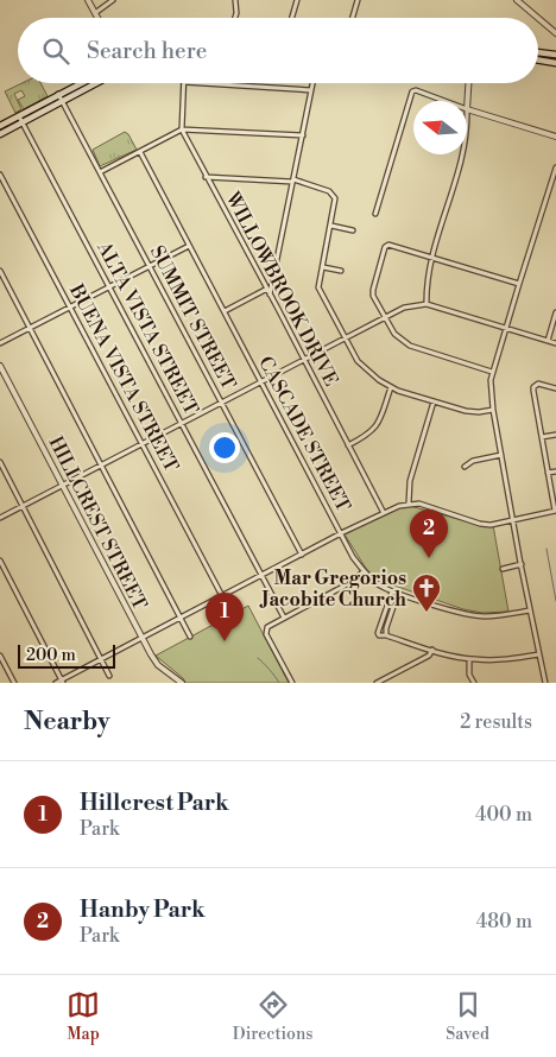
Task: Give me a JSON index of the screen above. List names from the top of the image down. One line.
{"streets":{"street":["WILLOWBROOK DRIVE","SUMMIT STREET","ALTA VISTA STREET","BUENA VISTA STREET","CASCADE STREET","HILLCREST STREET"]},"places":{"church":["Mar Gregorios Jacobite Church"]},"scale_bar":"200 m","north":"left","page":{"search":"Search here","pins":["2","1"],"scale":"200 m","heading":["Nearby","2 results"],"list":[{"mark":"1","name":"Hillcrest Park","note":"Park","value":"400 m"},{"mark":"2","name":"Hanby Park","note":"Park","value":"480 m"}],"nav":["Map","Directions","Saved"]}}
